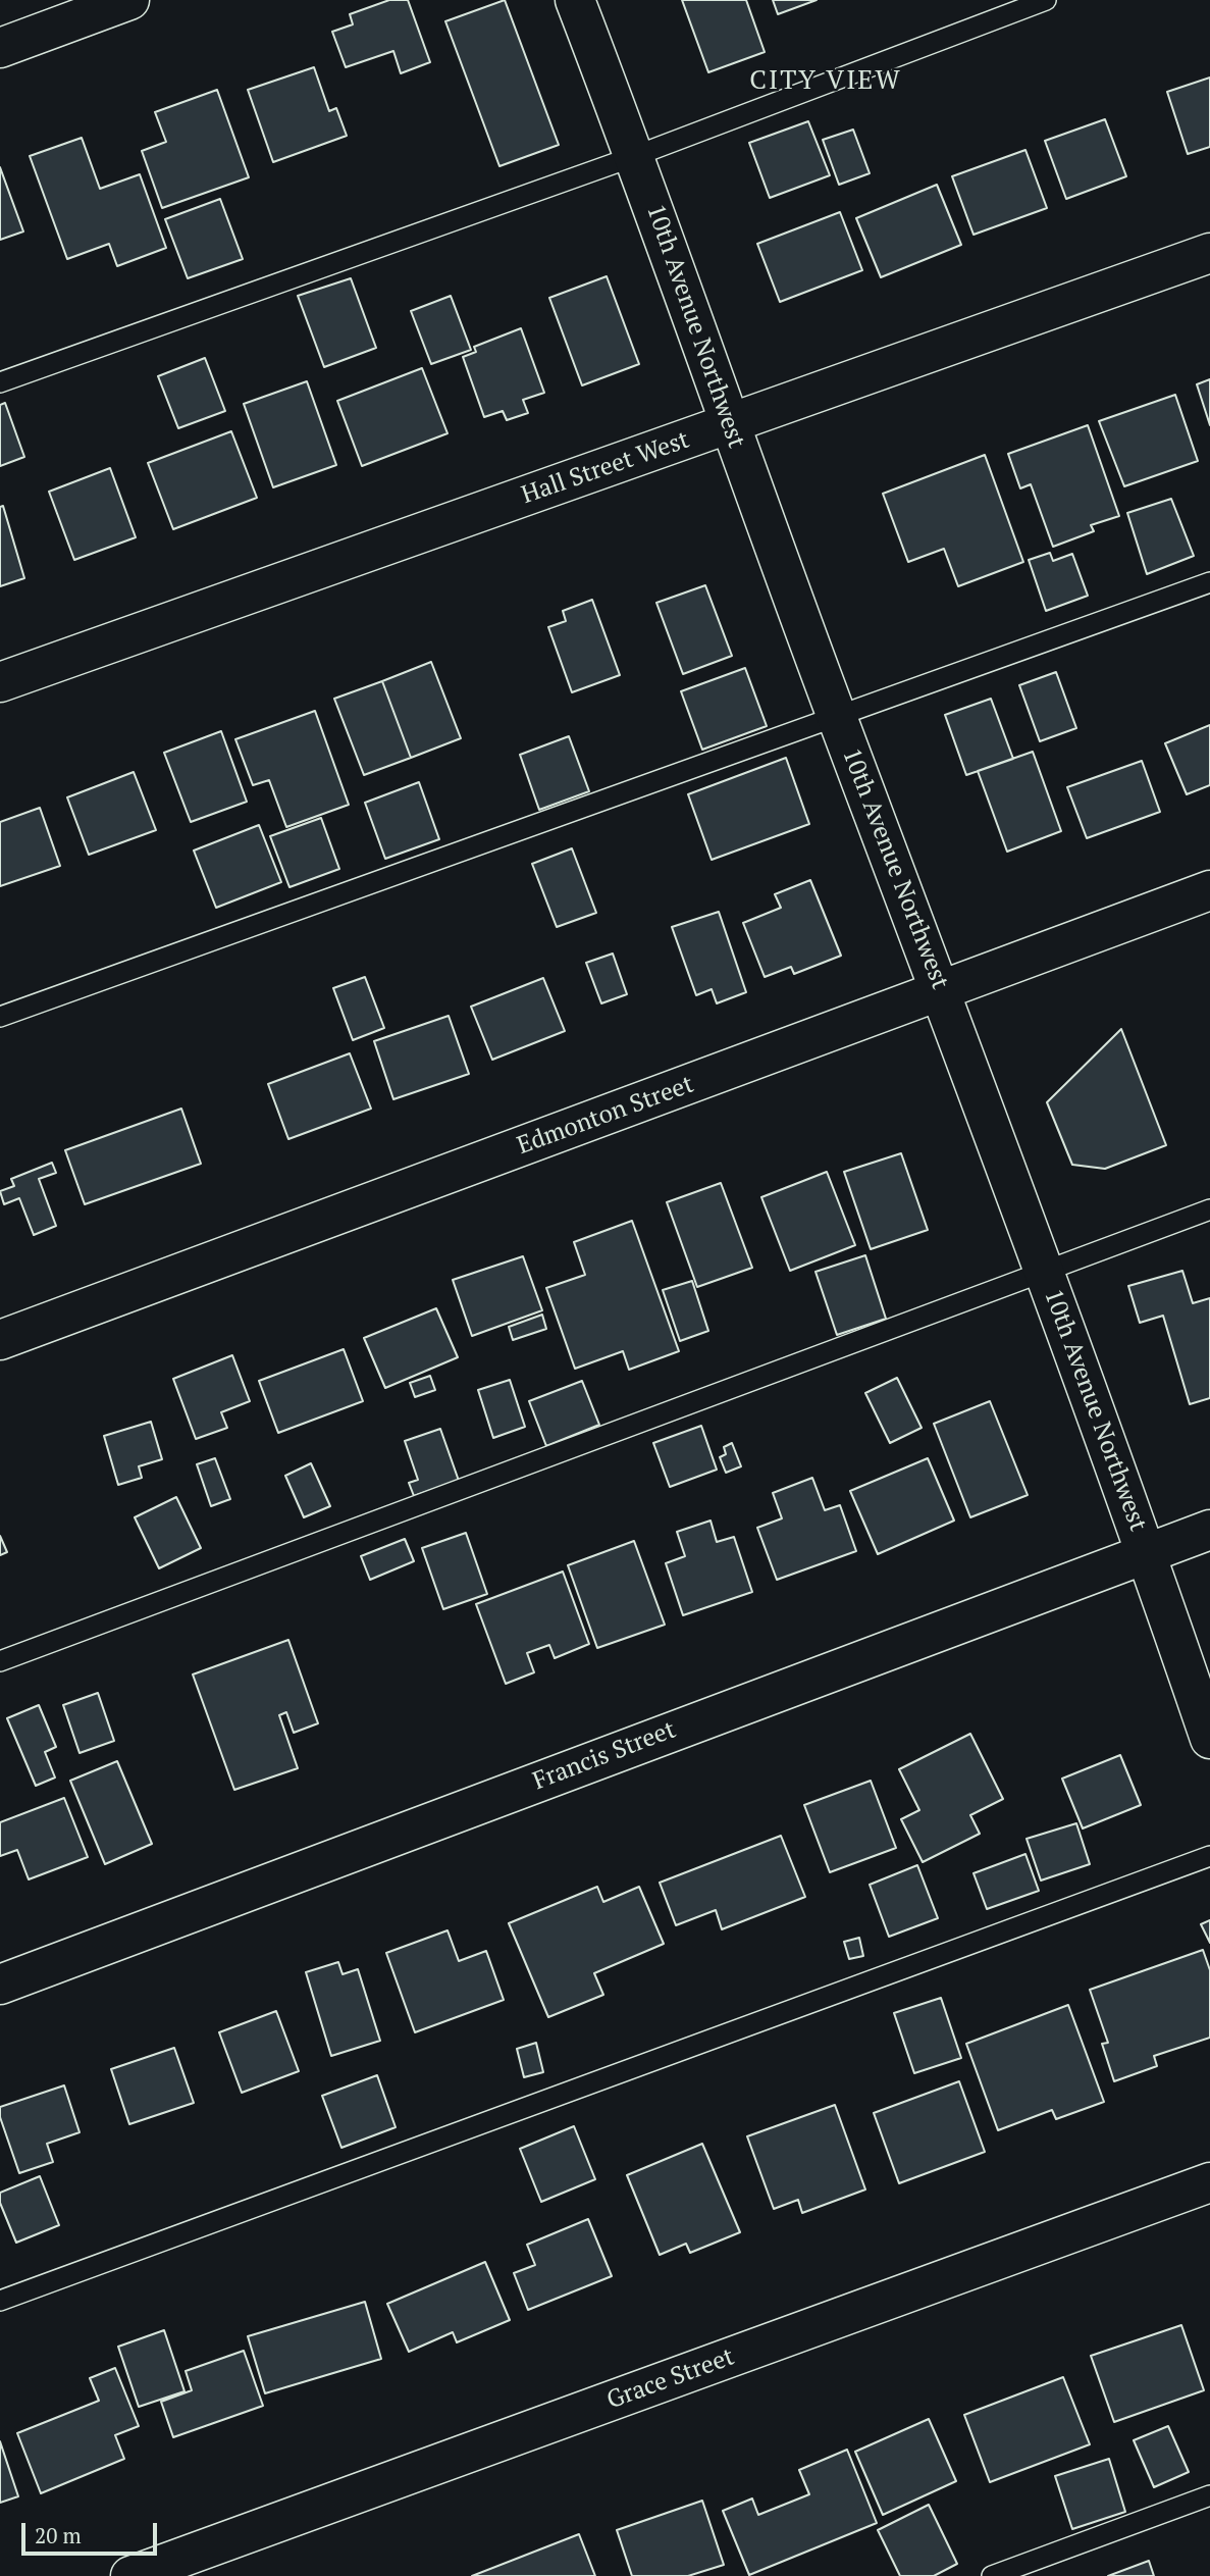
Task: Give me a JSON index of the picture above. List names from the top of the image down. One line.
{"streets":{"street":["10th Avenue Northwest","Hall Street West","Edmonton Street","Francis Street","Grace Street"]},"crossings":[["10th Avenue Northwest","Hall Street West"],["10th Avenue Northwest","Edmonton Street"],["10th Avenue Northwest","Francis Street"]],"districts":["CITY VIEW"],"scale_bar":"20 m"}
